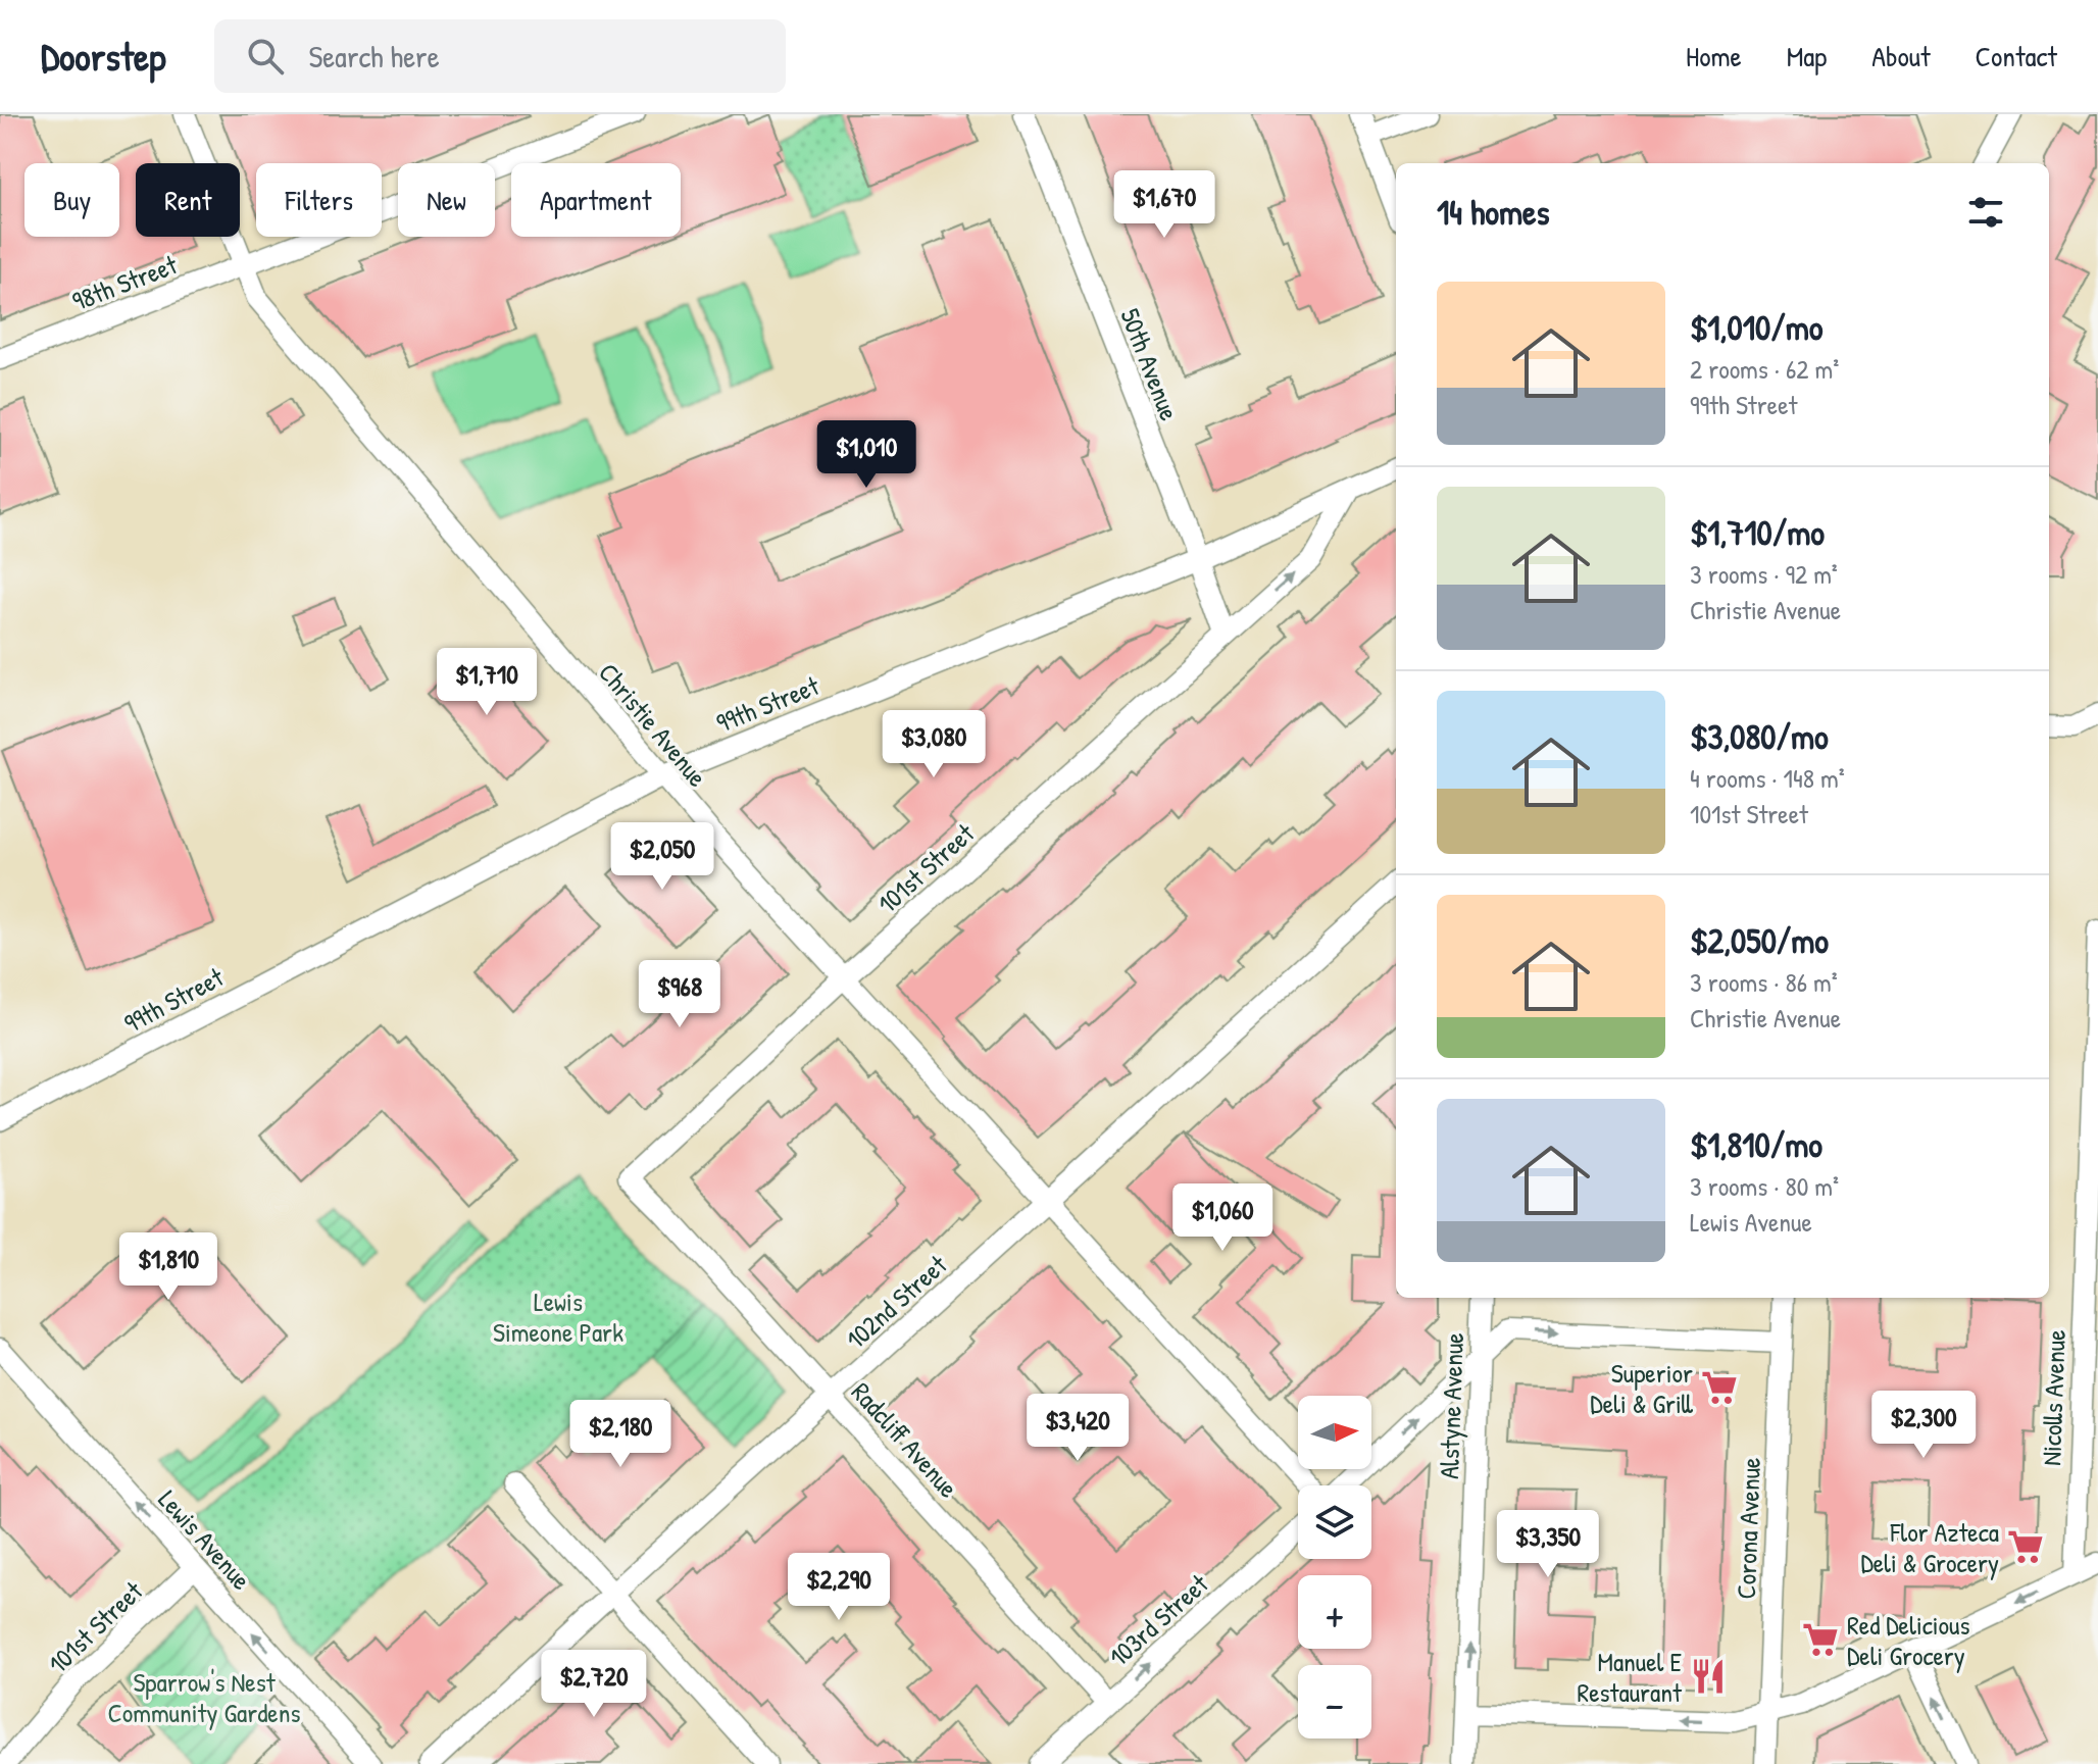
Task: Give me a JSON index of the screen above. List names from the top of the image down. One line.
{"streets":{"street":["98th Street","50th Avenue","99th Street","Christie Avenue","101st Street","102nd Street","Nicolls Avenue","Alstyne Avenue","Radcliff Avenue","Corona Avenue","Lewis Avenue","103rd Street"]},"crossings":[["98th Street","Christie Avenue"],["50th Avenue","99th Street"],["50th Avenue","101st Street"],["99th Street","Christie Avenue"],["99th Street","101st Street"],["Christie Avenue","101st Street"],["Christie Avenue","102nd Street"],["101st Street","Radcliff Avenue"],["101st Street","Lewis Avenue"],["102nd Street","Radcliff Avenue"],["Radcliff Avenue","103rd Street"]],"one_way":["Alstyne Avenue","Lewis Avenue","103rd Street"],"parks":["Lewis Simeone Park","Sparrow's Nest Community Gardens"],"places":{"supermarket":["Superior Deli & Grill","Flor Azteca Deli & Grocery","Red Delicious Deli Grocery"],"restaurant":["Manuel E Restaurant"]},"north":"right","page":{"header":"Doorstep","search":"Search here","nav":["Home","Map","About","Contact"],"chip":["Buy","Rent","Filters","New","Apartment"],"heading":"14 homes","price":["$1,670","$1,010","$1,710","$3,080","$2,050","$968","$1,060","$1,810","$2,300","$3,420","$2,180","$3,350","$2,290","$2,720"],"list":[{"name":"$1,010/mo","note":"2 rooms · 62 m² · 99th Street"},{"name":"$1,710/mo","note":"3 rooms · 92 m² · Christie Avenue"},{"name":"$3,080/mo","note":"4 rooms · 148 m² · 101st Street"},{"name":"$2,050/mo","note":"3 rooms · 86 m² · Christie Avenue"},{"name":"$1,810/mo","note":"3 rooms · 80 m² · Lewis Avenue"}],"map_buttons":["+","−"]}}
